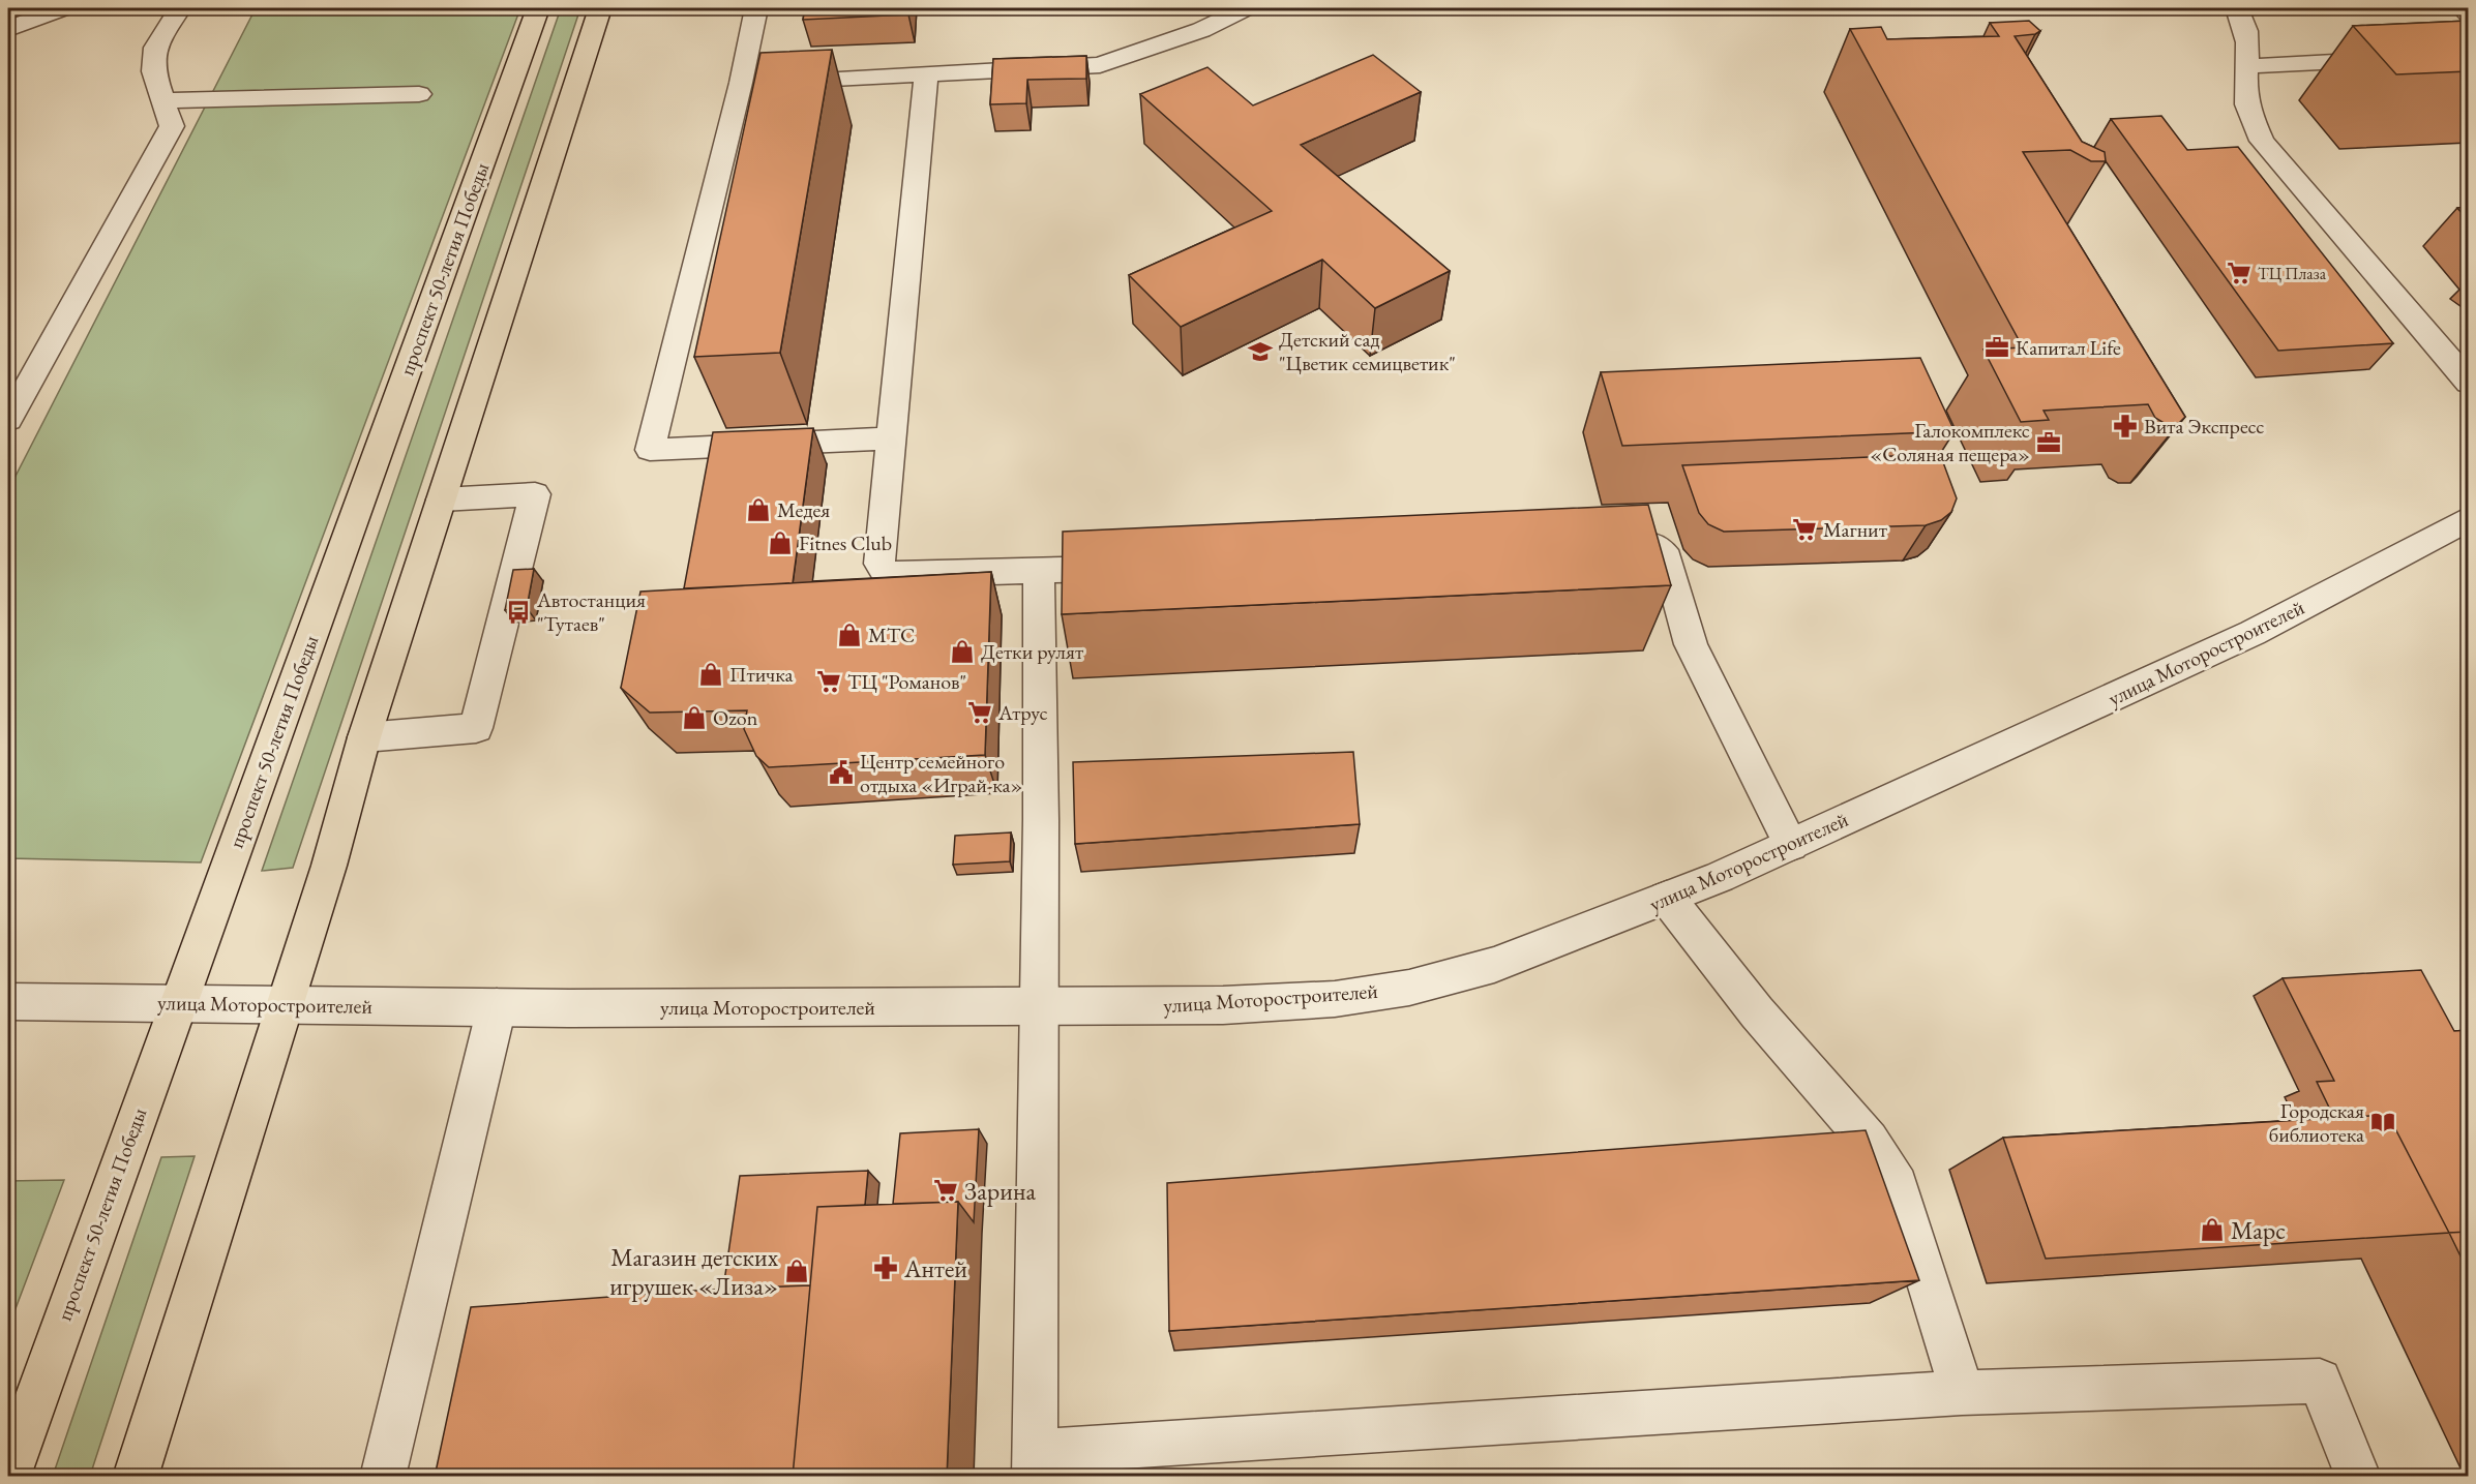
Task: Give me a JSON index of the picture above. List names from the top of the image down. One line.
{"streets":{"main road":["проспект 50-летия Победы"],"street":["улица Моторостроителей"]},"crossings":[["проспект 50-летия Победы","улица Моторостроителей"]],"places":{"supermarket":["ТЦ Плаза","Магнит","ТЦ \"Романов\"","Атрус","Зарина"],"office":["Капитал Life","Галокомплекс «Соляная пещера»"],"school or university":["Детский сад \"Цветик семицветик\""],"pharmacy":["Вита Экспресс","Антей"],"shop":["Медея","Fitnes Club","МТС","Детки рулят","Птичка","Ozon","Марс","Магазин детских игрушек «Лиза»"],"bus stop":["Автостанция \"Тутаев\""],"public building":["Центр семейного отдыха «Играй-ка»"],"library":["Городская библиотека"]}}
